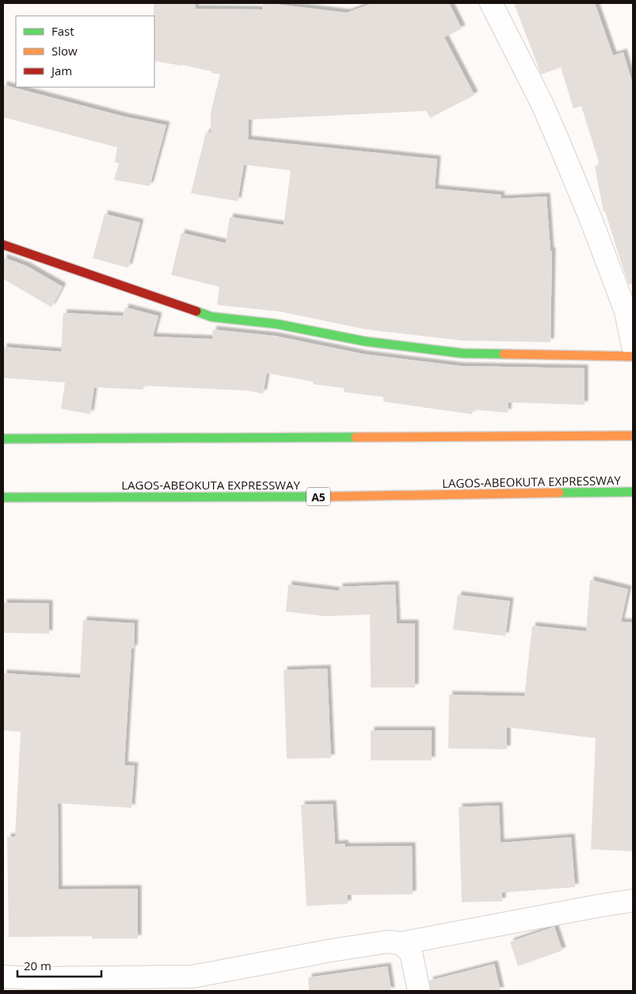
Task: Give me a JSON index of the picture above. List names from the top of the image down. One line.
{"streets":{"main road":["LAGOS-ABEOKUTA EXPRESSWAY","A5"]},"legend":["Fast","Slow","Jam"],"scale_bar":"20 m"}
